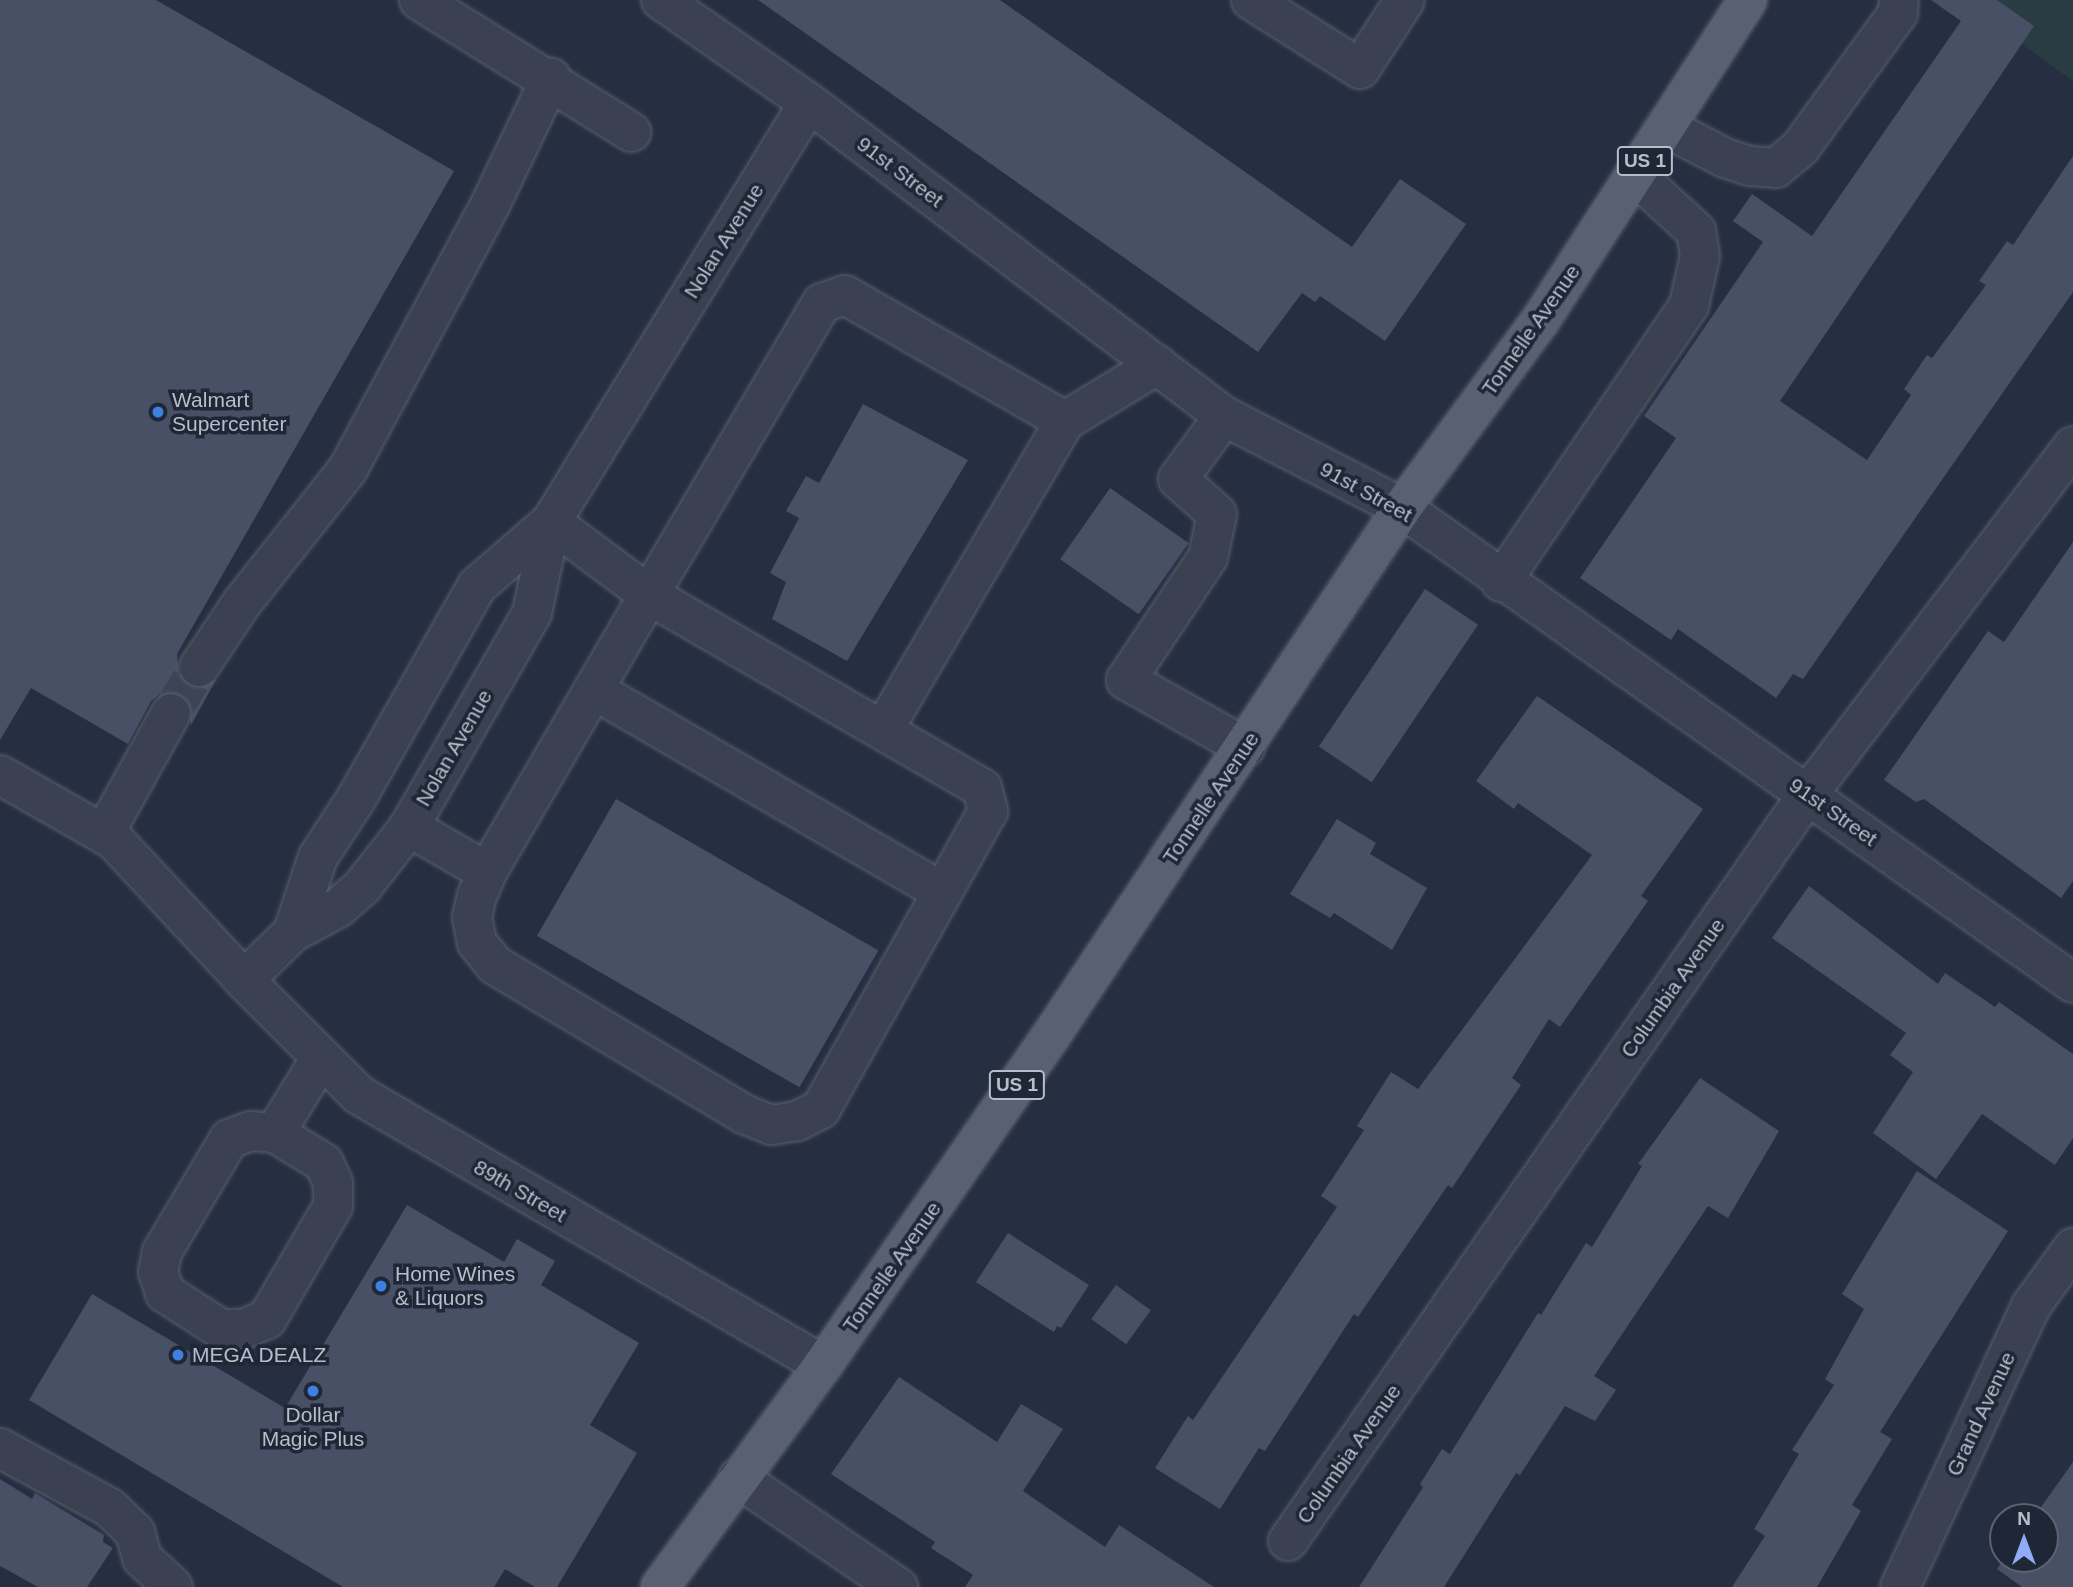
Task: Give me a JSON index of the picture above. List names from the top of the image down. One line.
{"streets":{"main road":["US 1","Tonnelle Avenue"],"street":["91st Street","Nolan Avenue","Columbia Avenue","89th Street","Grand Avenue"]},"crossings":[["91st Street","Nolan Avenue"],["91st Street","Tonnelle Avenue"],["91st Street","Columbia Avenue"],["Nolan Avenue","89th Street"],["Tonnelle Avenue","89th Street"]],"places":["Walmart Supercenter","Home Wines & Liquors","MEGA DEALZ","Dollar Magic Plus"],"north":"top"}
